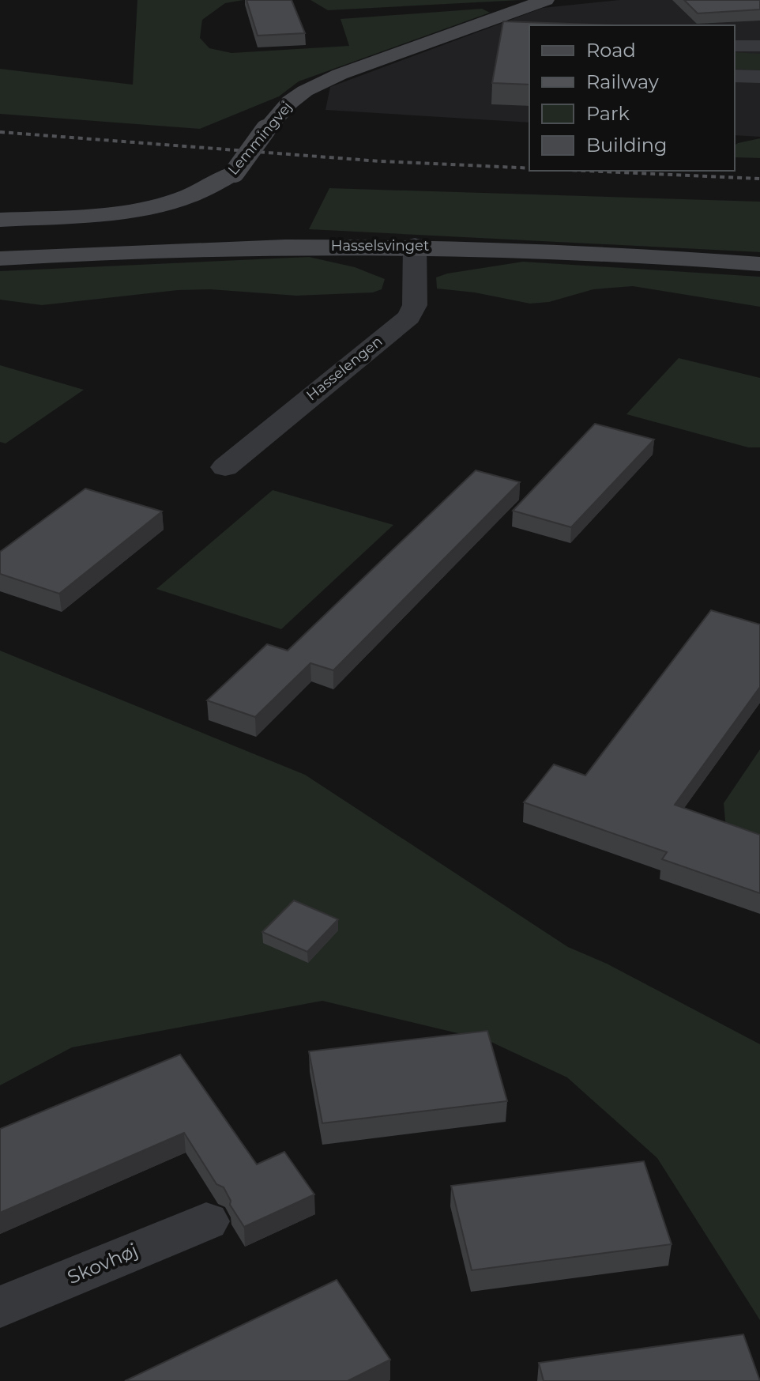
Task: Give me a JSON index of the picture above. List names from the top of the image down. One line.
{"streets":{"street":["Lemmingvej","Hasselsvinget","Hasselengen","Skovhøj"]},"crossings":[["Hasselsvinget","Hasselengen"]],"legend":["Road","Railway","Park","Building"]}
